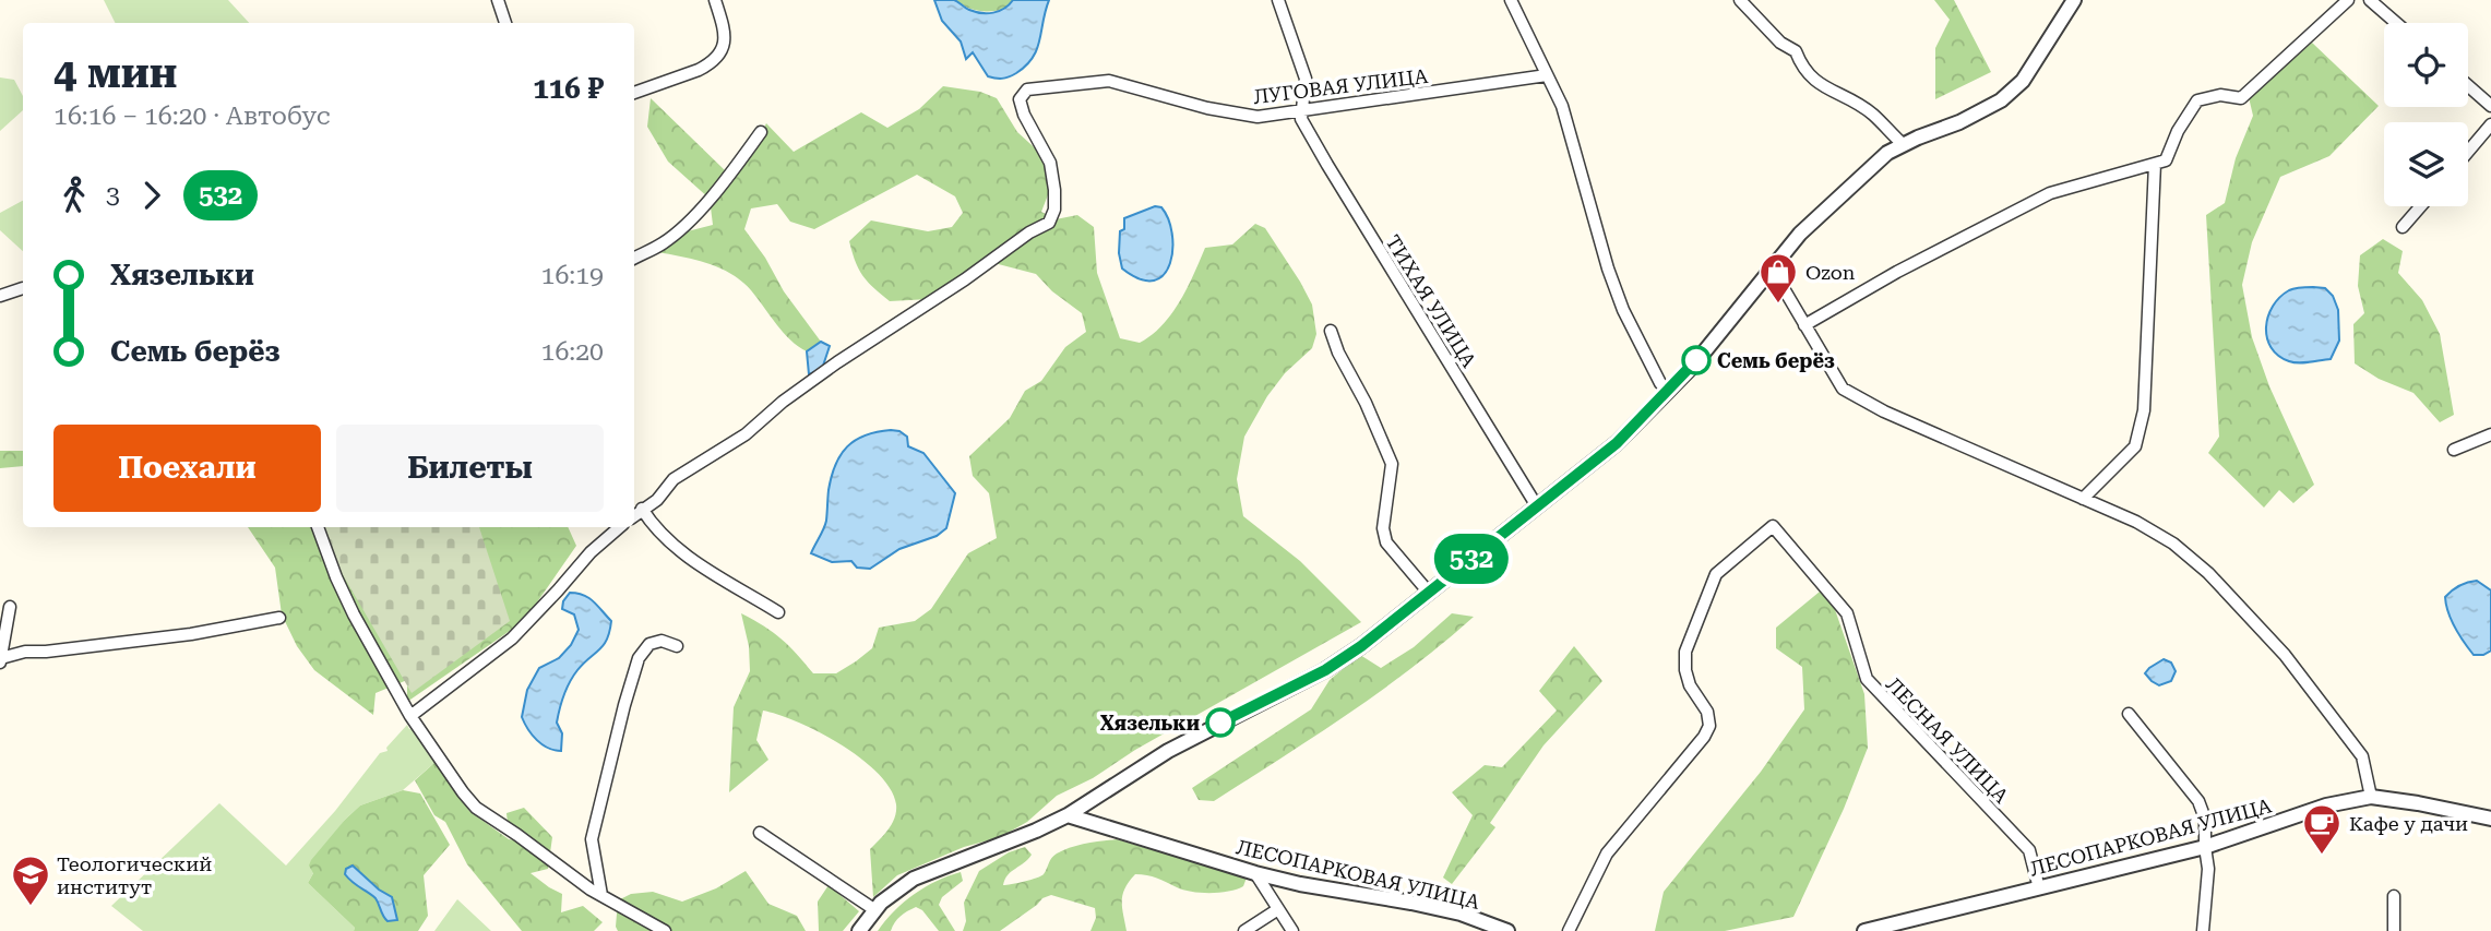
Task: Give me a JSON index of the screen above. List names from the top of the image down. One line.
{"streets":{"street":["ЛУГОВАЯ УЛИЦА","ТИХАЯ УЛИЦА","ЛЕСНАЯ УЛИЦА","ЛЕСОПАРКОВАЯ УЛИЦА"]},"crossings":[["ЛУГОВАЯ УЛИЦА","ТИХАЯ УЛИЦА"],["ЛЕСНАЯ УЛИЦА","ЛЕСОПАРКОВАЯ УЛИЦА"]],"places":{"shop":["Ozon"],"other":["Семь берёз","Хязельки"],"cafe":["Кафе у дачи"],"school or university":["Теологический институт"]},"lines":["bus line 532"],"page":{"on_map":"532","heading":["4 мин","16:16 – 16:20 · Автобус","116 ₽"],"legs":["3","532"],"list":[{"name":"Хязельки","value":"16:19"},{"name":"Семь берёз","value":"16:20"}],"buttons":["Поехали","Билеты"]}}
